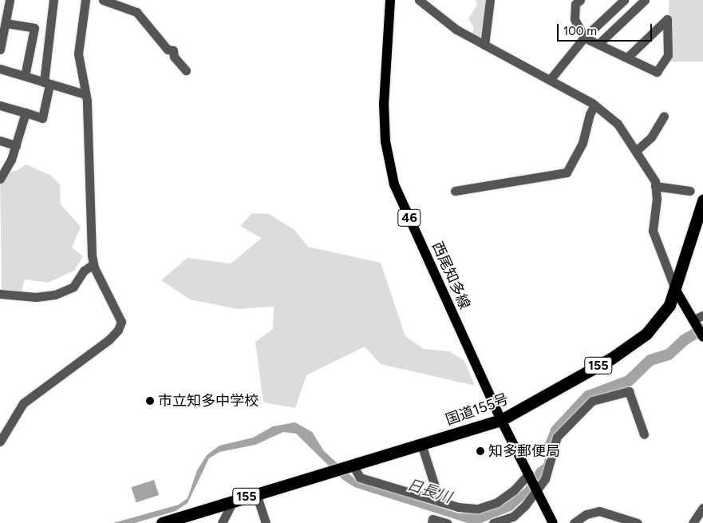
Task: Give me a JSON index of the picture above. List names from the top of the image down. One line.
{"streets":{"highway":["155","国道155号"],"main road":["46","西尾知多線"]},"crossings":[["西尾知多線","国道155号"]],"water":["日長川"],"places":["市立知多中学校","知多郵便局"],"scale_bar":"100 m"}
